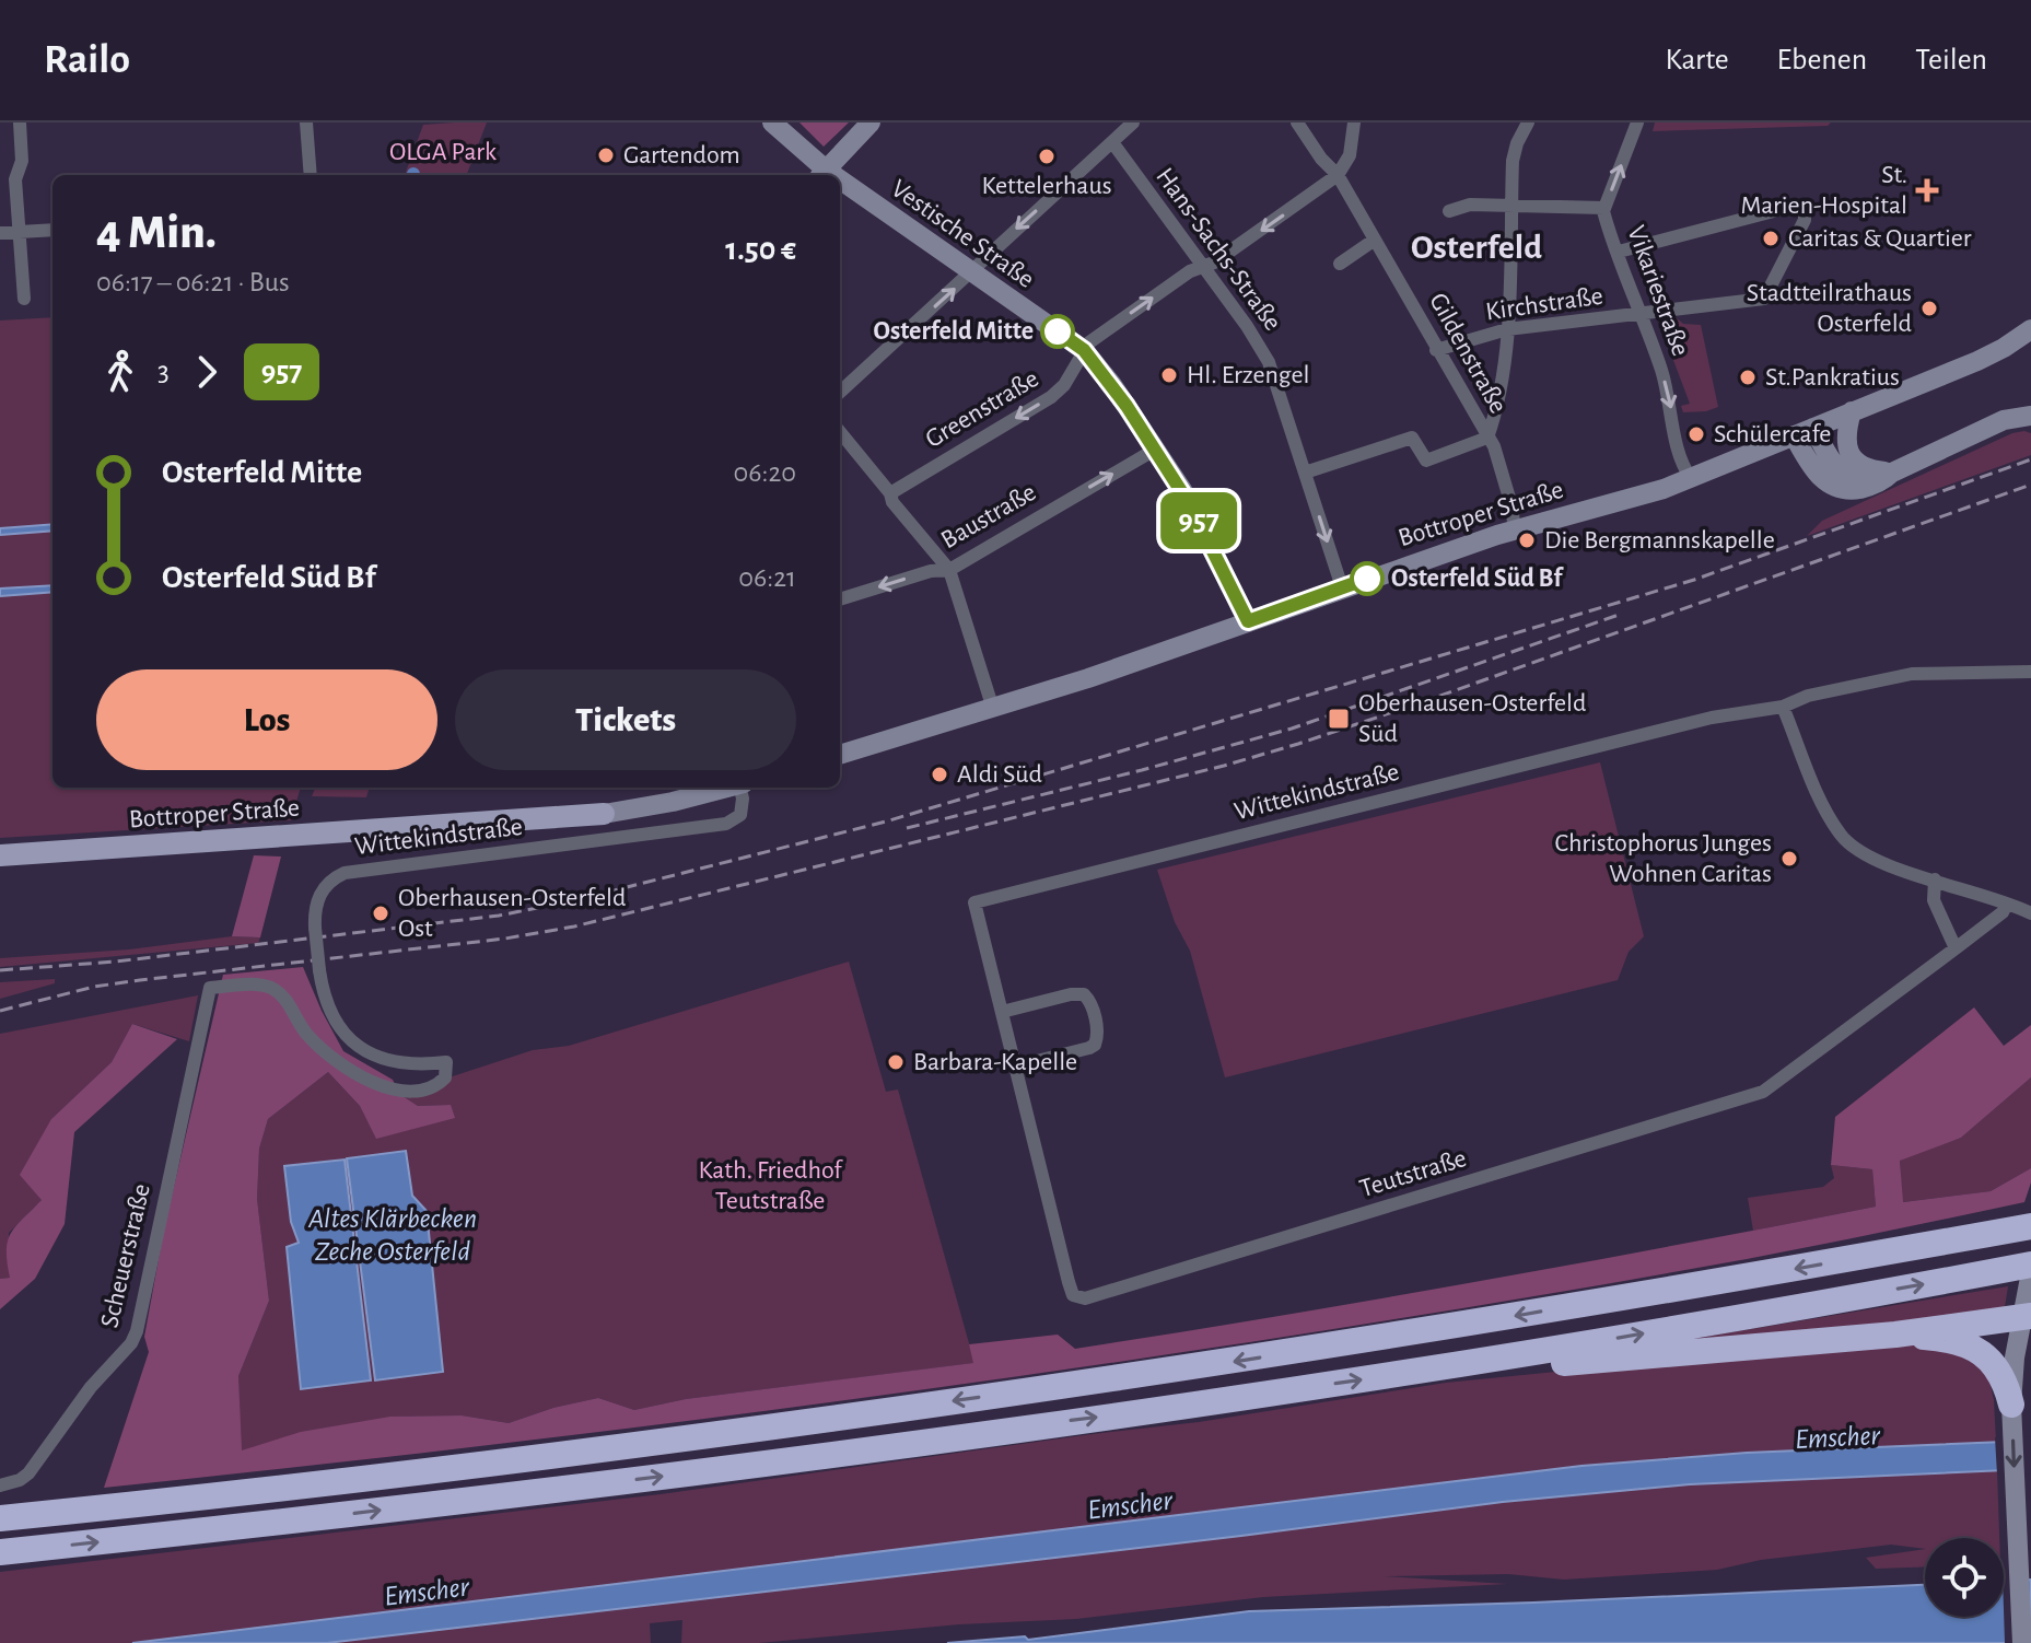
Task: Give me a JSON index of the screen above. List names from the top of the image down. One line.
{"streets":{"main road":["Vestische Straße","Bottroper Straße"],"street":["Hans-Sachs-Straße","Vikariestraße","Kirchstraße","Gildenstraße","Greenstraße","Baustraße","Wittekindstraße","Teutstraße","Scheuerstraße"]},"crossings":[["Vestische Straße","Greenstraße"],["Vestische Straße","Bottroper Straße"],["Vestische Straße","Baustraße"],["Hans-Sachs-Straße","Greenstraße"],["Hans-Sachs-Straße","Bottroper Straße"],["Vikariestraße","Kirchstraße"],["Vikariestraße","Bottroper Straße"],["Kirchstraße","Gildenstraße"],["Gildenstraße","Greenstraße"],["Gildenstraße","Bottroper Straße"],["Wittekindstraße","Teutstraße"],["Wittekindstraße","Scheuerstraße"]],"districts":["Osterfeld"],"water":["Altes Klärbecken Zeche Osterfeld","Emscher"],"parks":["OLGA Park","Kath. Friedhof Teutstraße"],"places":{"other":["Gartendom","Kettelerhaus","Caritas & Quartier","Stadtteilrathaus Osterfeld","Osterfeld Mitte","Hl. Erzengel","St.Pankratius","Schülercafe","Die Bergmannskapelle","Osterfeld Süd Bf","Aldi Süd","Christophorus Junges Wohnen Caritas","Oberhausen-Osterfeld Ost","Barbara-Kapelle"],"health":["St. Marien-Hospital"],"transit":["Oberhausen-Osterfeld Süd"]},"lines":["bus line 957"],"page":{"header":"Railo","nav":["Karte","Ebenen","Teilen"],"on_map":"957","heading":["4 Min.","06:17 – 06:21 · Bus","1.50 €"],"legs":["3","957"],"list":[{"name":"Osterfeld Mitte","value":"06:20"},{"name":"Osterfeld Süd Bf","value":"06:21"}],"buttons":["Los","Tickets"]}}
